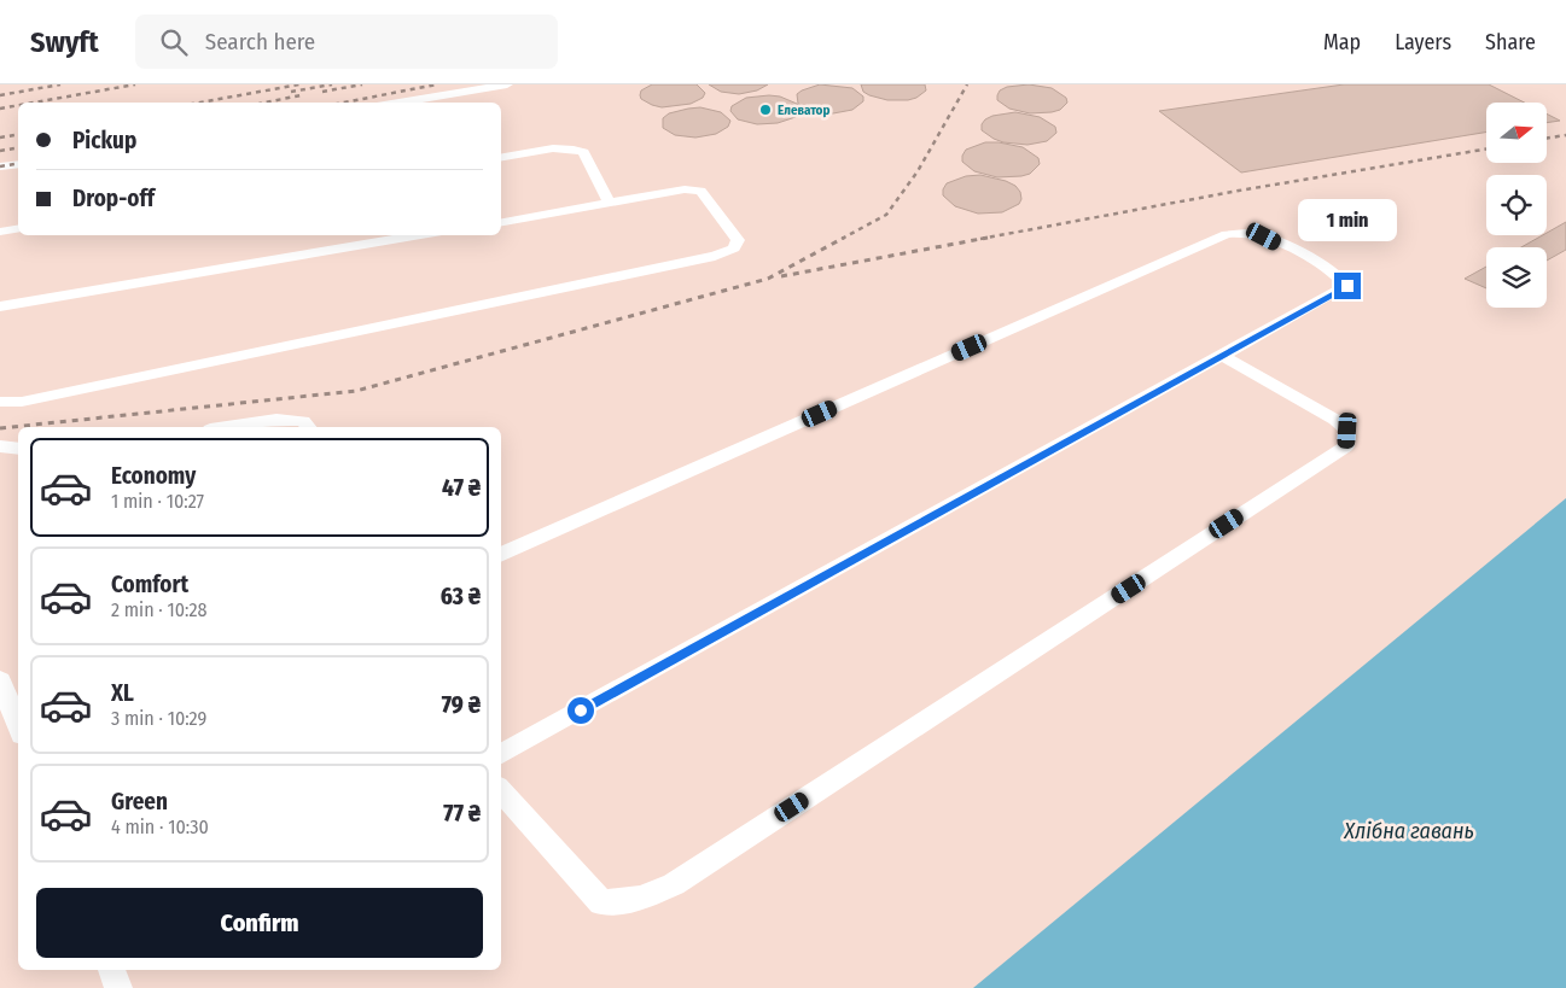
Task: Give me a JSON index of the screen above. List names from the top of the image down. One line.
{"water":["Хлібна гавань"],"places":["Елеватор"],"north":"right","page":{"header":"Swyft","search":"Search here","nav":["Map","Layers","Share"],"banner":["Pickup","Drop-off"],"bubble":"1 min","list":[{"name":"Economy","note":"1 min · 10:27","value":"47 ₴"},{"name":"Comfort","note":"2 min · 10:28","value":"63 ₴"},{"name":"XL","note":"3 min · 10:29","value":"79 ₴"},{"name":"Green","note":"4 min · 10:30","value":"77 ₴"}],"buttons":"Confirm"}}
